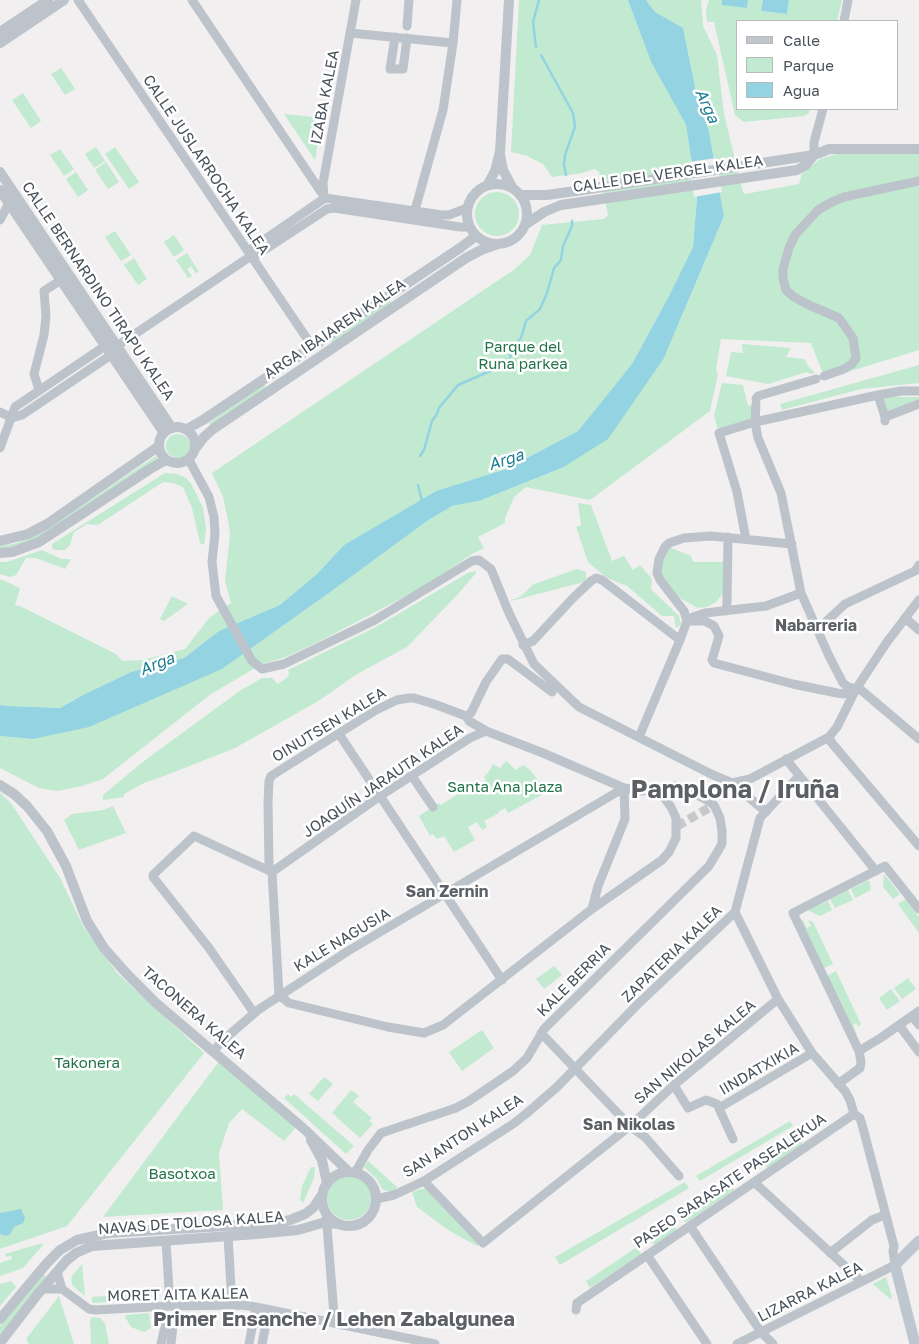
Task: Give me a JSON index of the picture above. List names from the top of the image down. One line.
{"streets":{"street":["IZABA KALEA","CALLE JUSLARROCHA KALEA","CALLE DEL VERGEL KALEA","CALLE BERNARDINO TIRAPU KALEA","ARGA IBAIAREN KALEA","OINUTSEN KALEA","JOAQUÍN JARAUTA KALEA","KALE NAGUSIA","ZAPATERIA KALEA","KALE BERRIA","TACONERA KALEA","SAN NIKOLAS KALEA","IINDATXIKIA","SAN ANTON KALEA","PASEO SARASATE PASEALEKUA","NAVAS DE TOLOSA KALEA","LIZARRA KALEA","MORET AITA KALEA"]},"crossings":[["CALLE JUSLARROCHA KALEA","ARGA IBAIAREN KALEA"],["CALLE DEL VERGEL KALEA","ARGA IBAIAREN KALEA"],["CALLE BERNARDINO TIRAPU KALEA","ARGA IBAIAREN KALEA"],["OINUTSEN KALEA","JOAQUÍN JARAUTA KALEA"],["JOAQUÍN JARAUTA KALEA","KALE NAGUSIA"],["JOAQUÍN JARAUTA KALEA","KALE BERRIA"],["KALE NAGUSIA","TACONERA KALEA"],["ZAPATERIA KALEA","SAN ANTON KALEA"],["KALE BERRIA","TACONERA KALEA"],["KALE BERRIA","SAN ANTON KALEA"],["KALE BERRIA","NAVAS DE TOLOSA KALEA"],["TACONERA KALEA","SAN ANTON KALEA"],["TACONERA KALEA","NAVAS DE TOLOSA KALEA"],["SAN NIKOLAS KALEA","SAN ANTON KALEA"],["SAN ANTON KALEA","NAVAS DE TOLOSA KALEA"]],"districts":["Nabarreria","Pamplona / Iruña","San Zernin","San Nikolas","Primer Ensanche / Lehen Zabalgunea"],"water":["Arga"],"parks":["Parque del Runa parkea","Santa Ana plaza","Takonera","Basotxoa"],"legend":["Calle","Parque","Agua"]}
